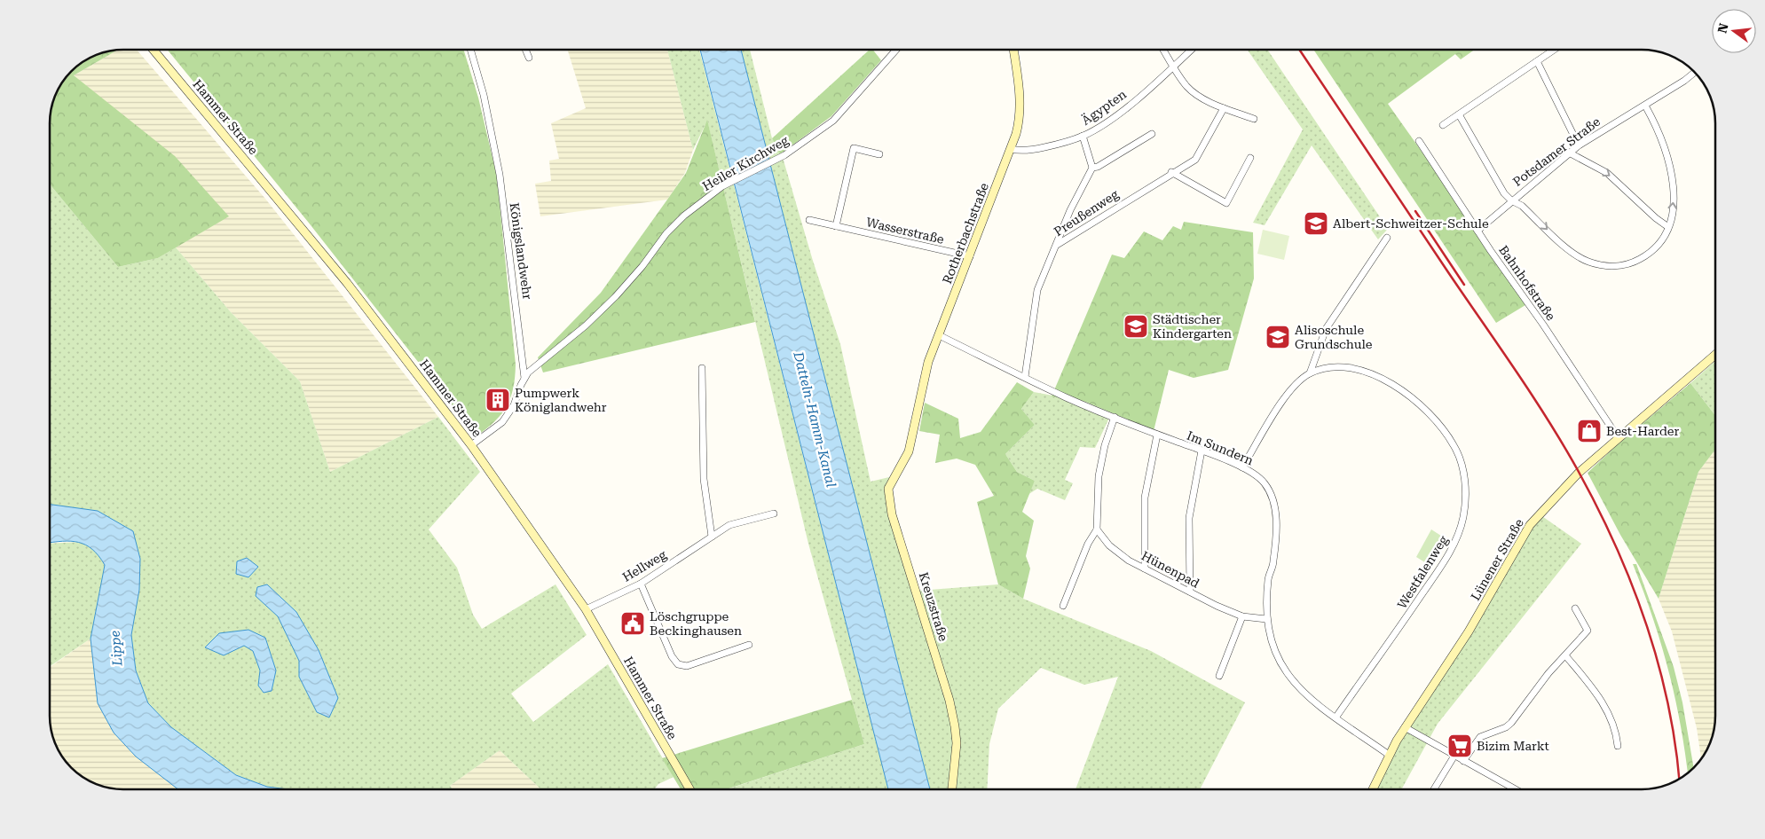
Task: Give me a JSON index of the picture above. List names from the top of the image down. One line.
{"streets":{"main road":["Hammer Straße","Rotherbachstraße","Lünener Straße","Kreuzstraße"],"street":["Ägypten","Potsdamer Straße","Heiler Kirchweg","Preußenweg","Wasserstraße","Königslandwehr","Bahnhofstraße","Im Sundern","Hellweg","Hünenpad","Westfalenweg"]},"crossings":[["Ägypten","Rotherbachstraße"],["Hammer Straße","Königslandwehr"],["Hammer Straße","Hellweg"],["Potsdamer Straße","Bahnhofstraße"],["Heiler Kirchweg","Königslandwehr"],["Preußenweg","Im Sundern"],["Wasserstraße","Rotherbachstraße"],["Rotherbachstraße","Im Sundern"],["Rotherbachstraße","Kreuzstraße"],["Bahnhofstraße","Lünener Straße"],["Im Sundern","Lünener Straße"],["Im Sundern","Hünenpad"],["Im Sundern","Westfalenweg"]],"water":["Datteln-Hamm-Kanal","Lippe"],"places":{"school or university":["Albert-Schweitzer-Schule","Städtischer Kindergarten","Alisoschule Grundschule"],"building":["Pumpwerk Königlandwehr"],"shop":["Best-Harder"],"public building":["Löschgruppe Beckinghausen"],"supermarket":["Bizim Markt"]},"north":"left"}
